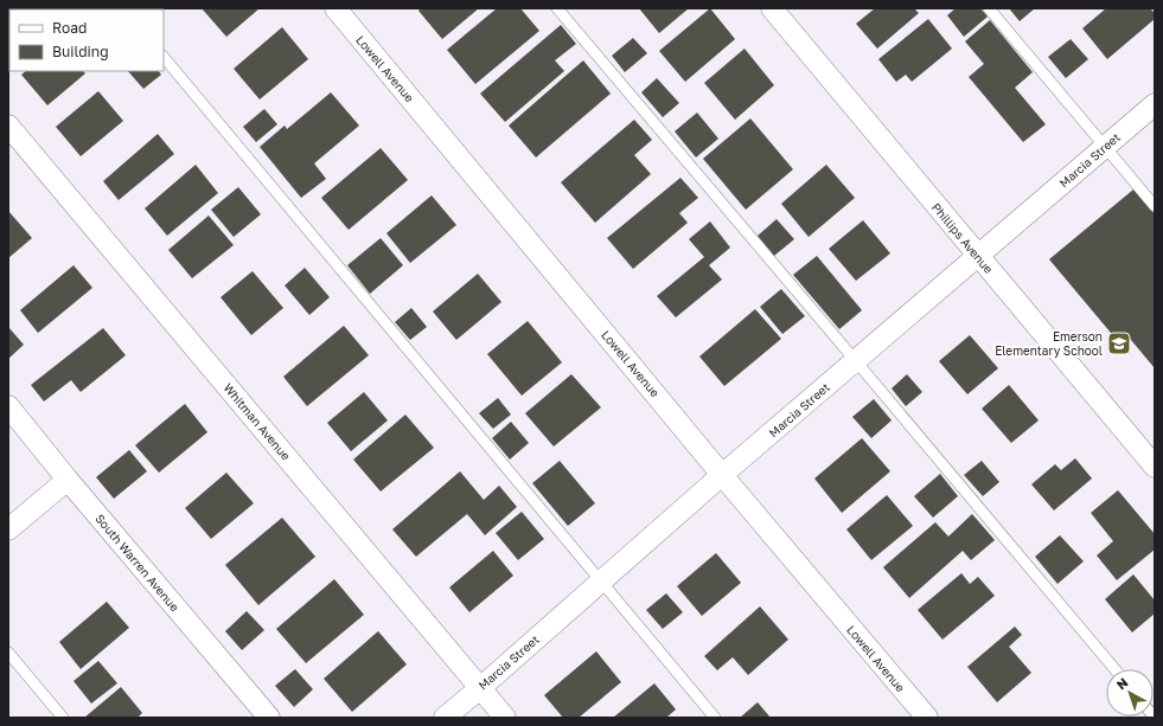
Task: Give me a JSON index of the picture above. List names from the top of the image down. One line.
{"streets":{"street":["Lowell Avenue","Marcia Street","Phillips Avenue","Whitman Avenue","South Warren Avenue"]},"crossings":[["Lowell Avenue","Marcia Street"],["Marcia Street","Phillips Avenue"],["Marcia Street","Whitman Avenue"]],"places":{"school or university":["Emerson Elementary School"]},"legend":["Road","Building"],"north":"top left"}
